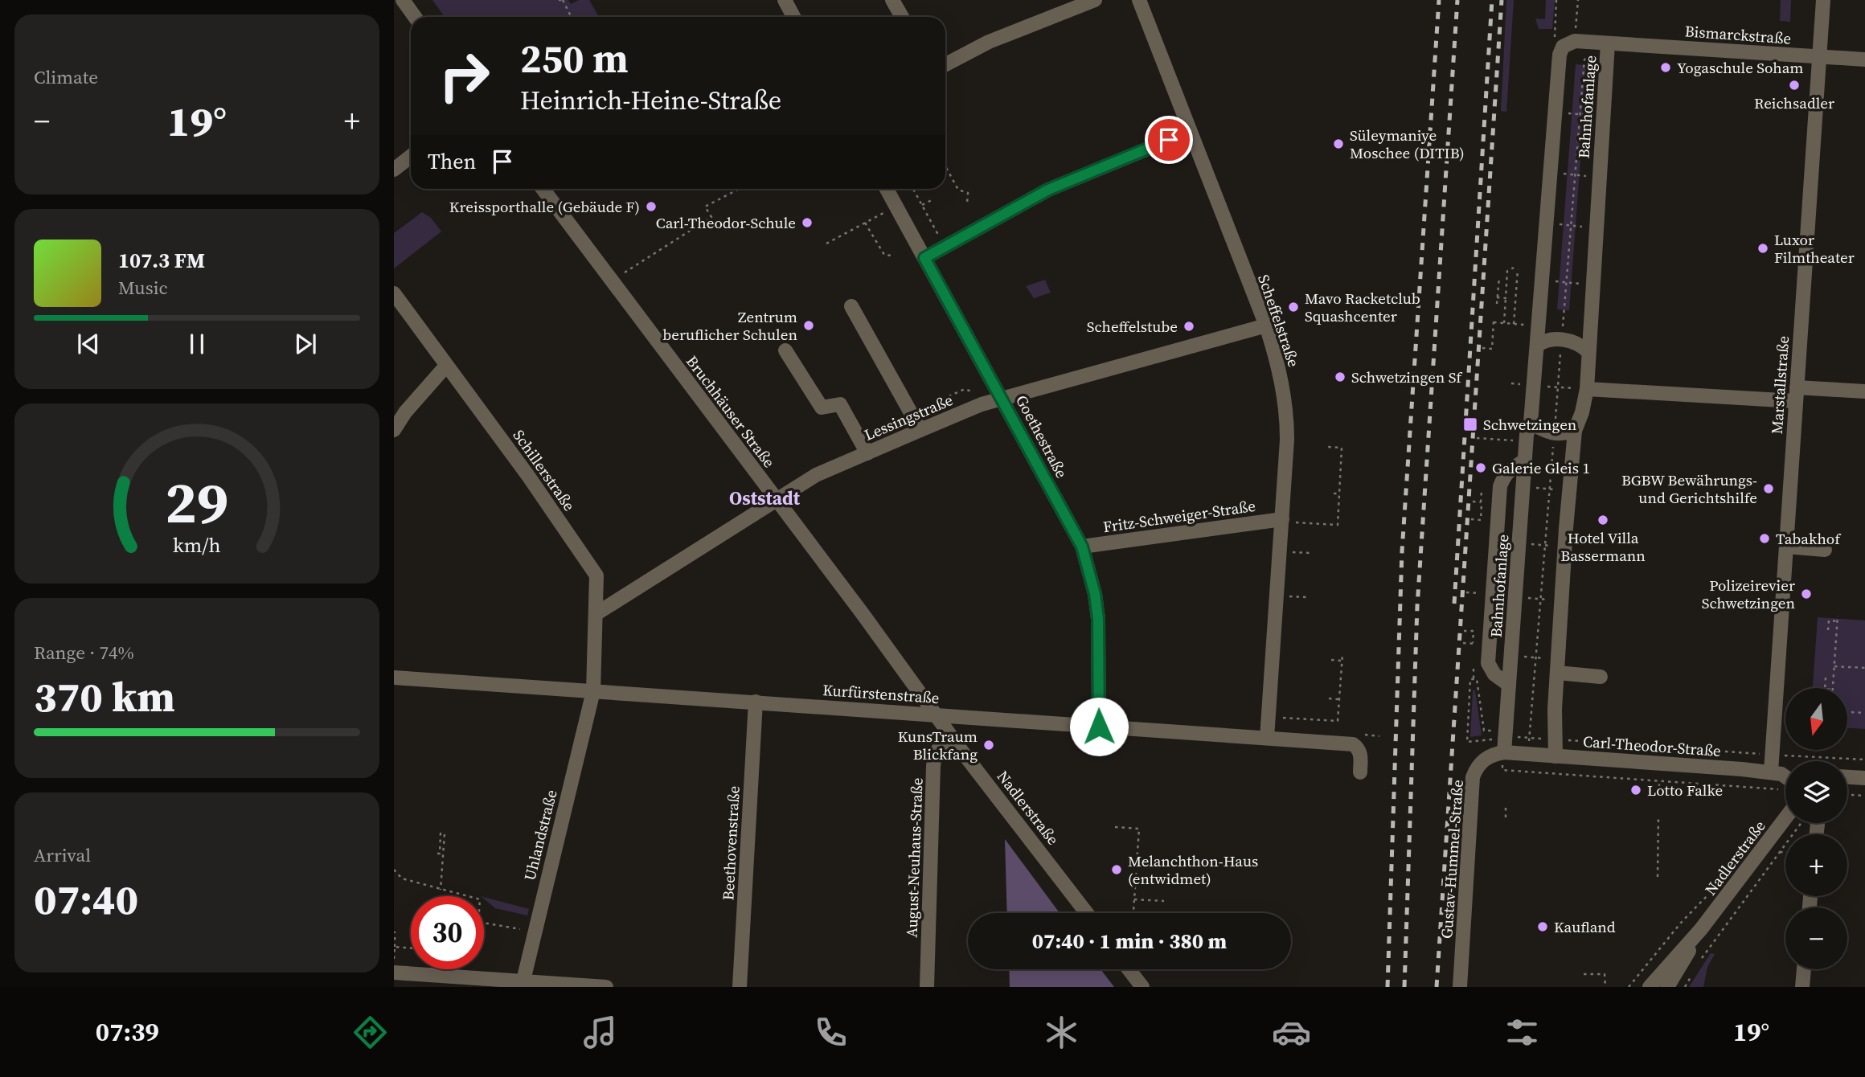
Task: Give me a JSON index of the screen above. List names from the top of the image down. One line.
{"streets":{"street":["Bismarckstraße","Bahnhofanlage","Scheffelstraße","Marstallstraße","Bruchhäuser Straße","Lessingstraße","Goethestraße","Schillerstraße","Fritz-Schweiger-Straße","Kurfürstenstraße","Carl-Theodor-Straße","Nadlerstraße","Uhlandstraße","Beethovenstraße","August-Neuhaus-Straße","Gustav-Hummel-Straße"]},"crossings":[["Bismarckstraße","Bahnhofanlage"],["Bismarckstraße","Marstallstraße"],["Bahnhofanlage","Carl-Theodor-Straße"],["Bahnhofanlage","Gustav-Hummel-Straße"],["Scheffelstraße","Lessingstraße"],["Scheffelstraße","Fritz-Schweiger-Straße"],["Scheffelstraße","Kurfürstenstraße"],["Marstallstraße","Carl-Theodor-Straße"],["Bruchhäuser Straße","Lessingstraße"],["Bruchhäuser Straße","Kurfürstenstraße"],["Bruchhäuser Straße","Nadlerstraße"],["Lessingstraße","Goethestraße"],["Lessingstraße","Schillerstraße"],["Goethestraße","Fritz-Schweiger-Straße"],["Goethestraße","Kurfürstenstraße"],["Schillerstraße","Kurfürstenstraße"],["Schillerstraße","Uhlandstraße"],["Kurfürstenstraße","Nadlerstraße"],["Kurfürstenstraße","Uhlandstraße"],["Kurfürstenstraße","Beethovenstraße"],["Carl-Theodor-Straße","Gustav-Hummel-Straße"],["Nadlerstraße","August-Neuhaus-Straße"]],"districts":["Oststadt"],"places":{"other":["Yogaschule Soham","Reichsadler","Süleymaniye Moschee (DITIB)","Kreissporthalle (Gebäude F)","Carl-Theodor-Schule","Luxor Filmtheater","Mavo Racketclub Squashcenter","Zentrum beruflicher Schulen","Scheffelstube","Schwetzingen Sf","Galerie Gleis 1","BGBW Bewährungs- und Gerichtshilfe","Hotel Villa Bassermann","Tabakhof","Polizeirevier Schwetzingen","KunsTraum Blickfang","Lotto Falke","Melanchthon-Haus (entwidmet)","Kaufland"],"transit":["Schwetzingen"]},"north":"bottom","page":{"tile":["Climate",["Range · 74%","370 km"],["Arrival","07:40"]],"turn":["250 m","Heinrich-Heine-Straße"],"heat":["−","19°","+"],"then":"Then","song":["107.3 FM","Music"],"map_buttons":["+","−"],"limit":"30","trip":"07:40 · 1 min · 380 m","tabs":["07:39","19°"],"gauge":["29","km/h"]}}
